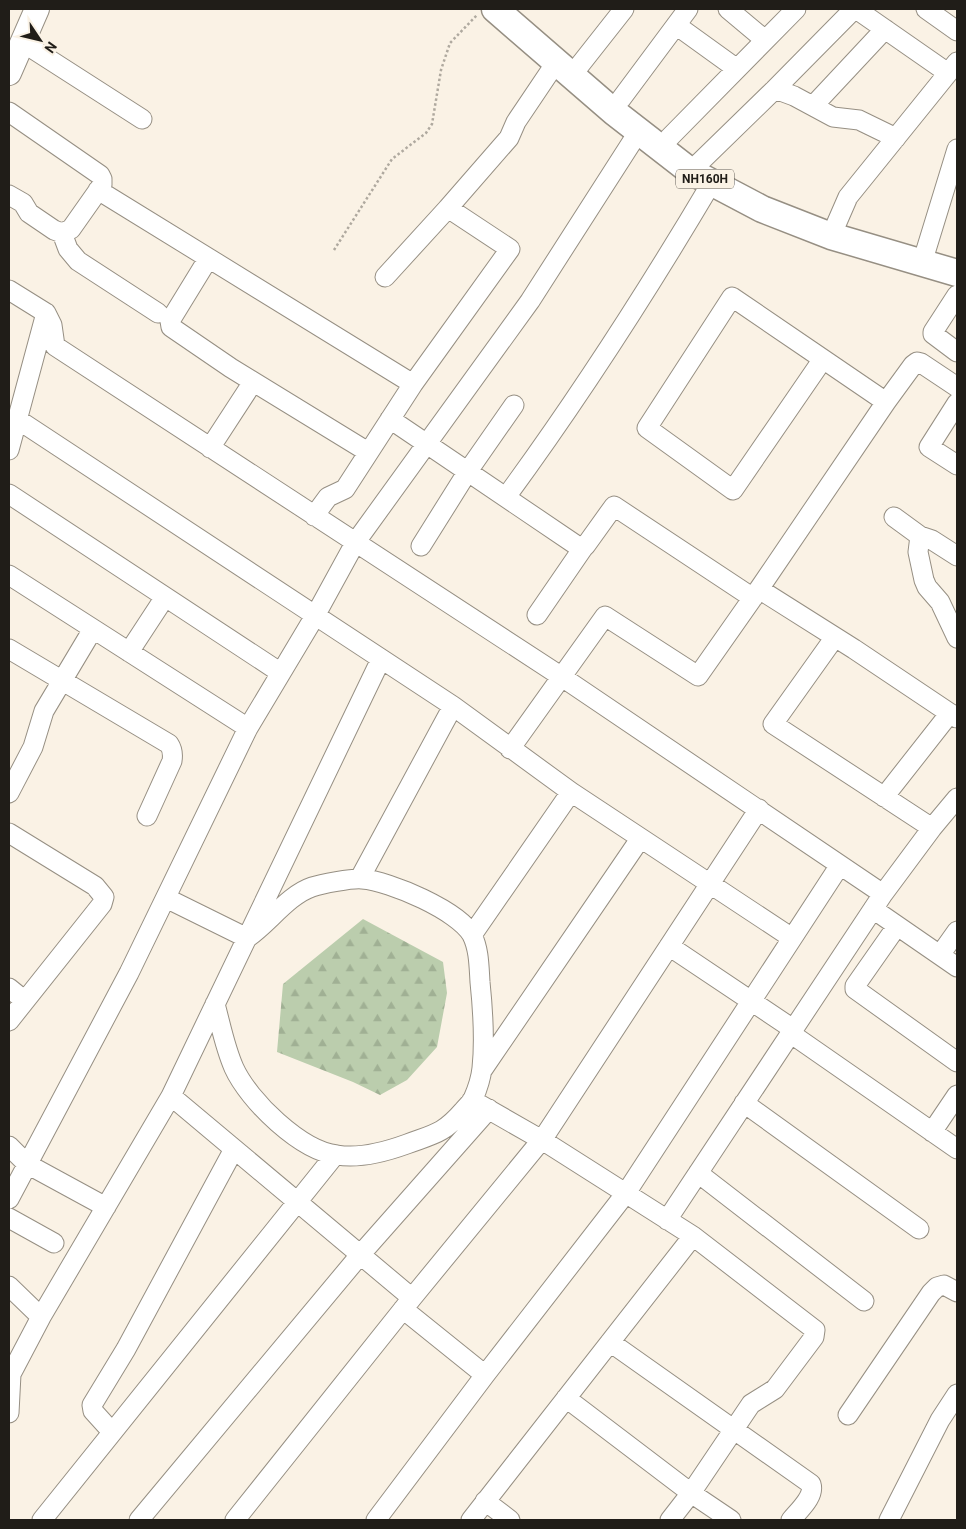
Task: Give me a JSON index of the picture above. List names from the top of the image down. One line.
{"streets":{"highway":["NH160H"]},"north":"bottom right"}
